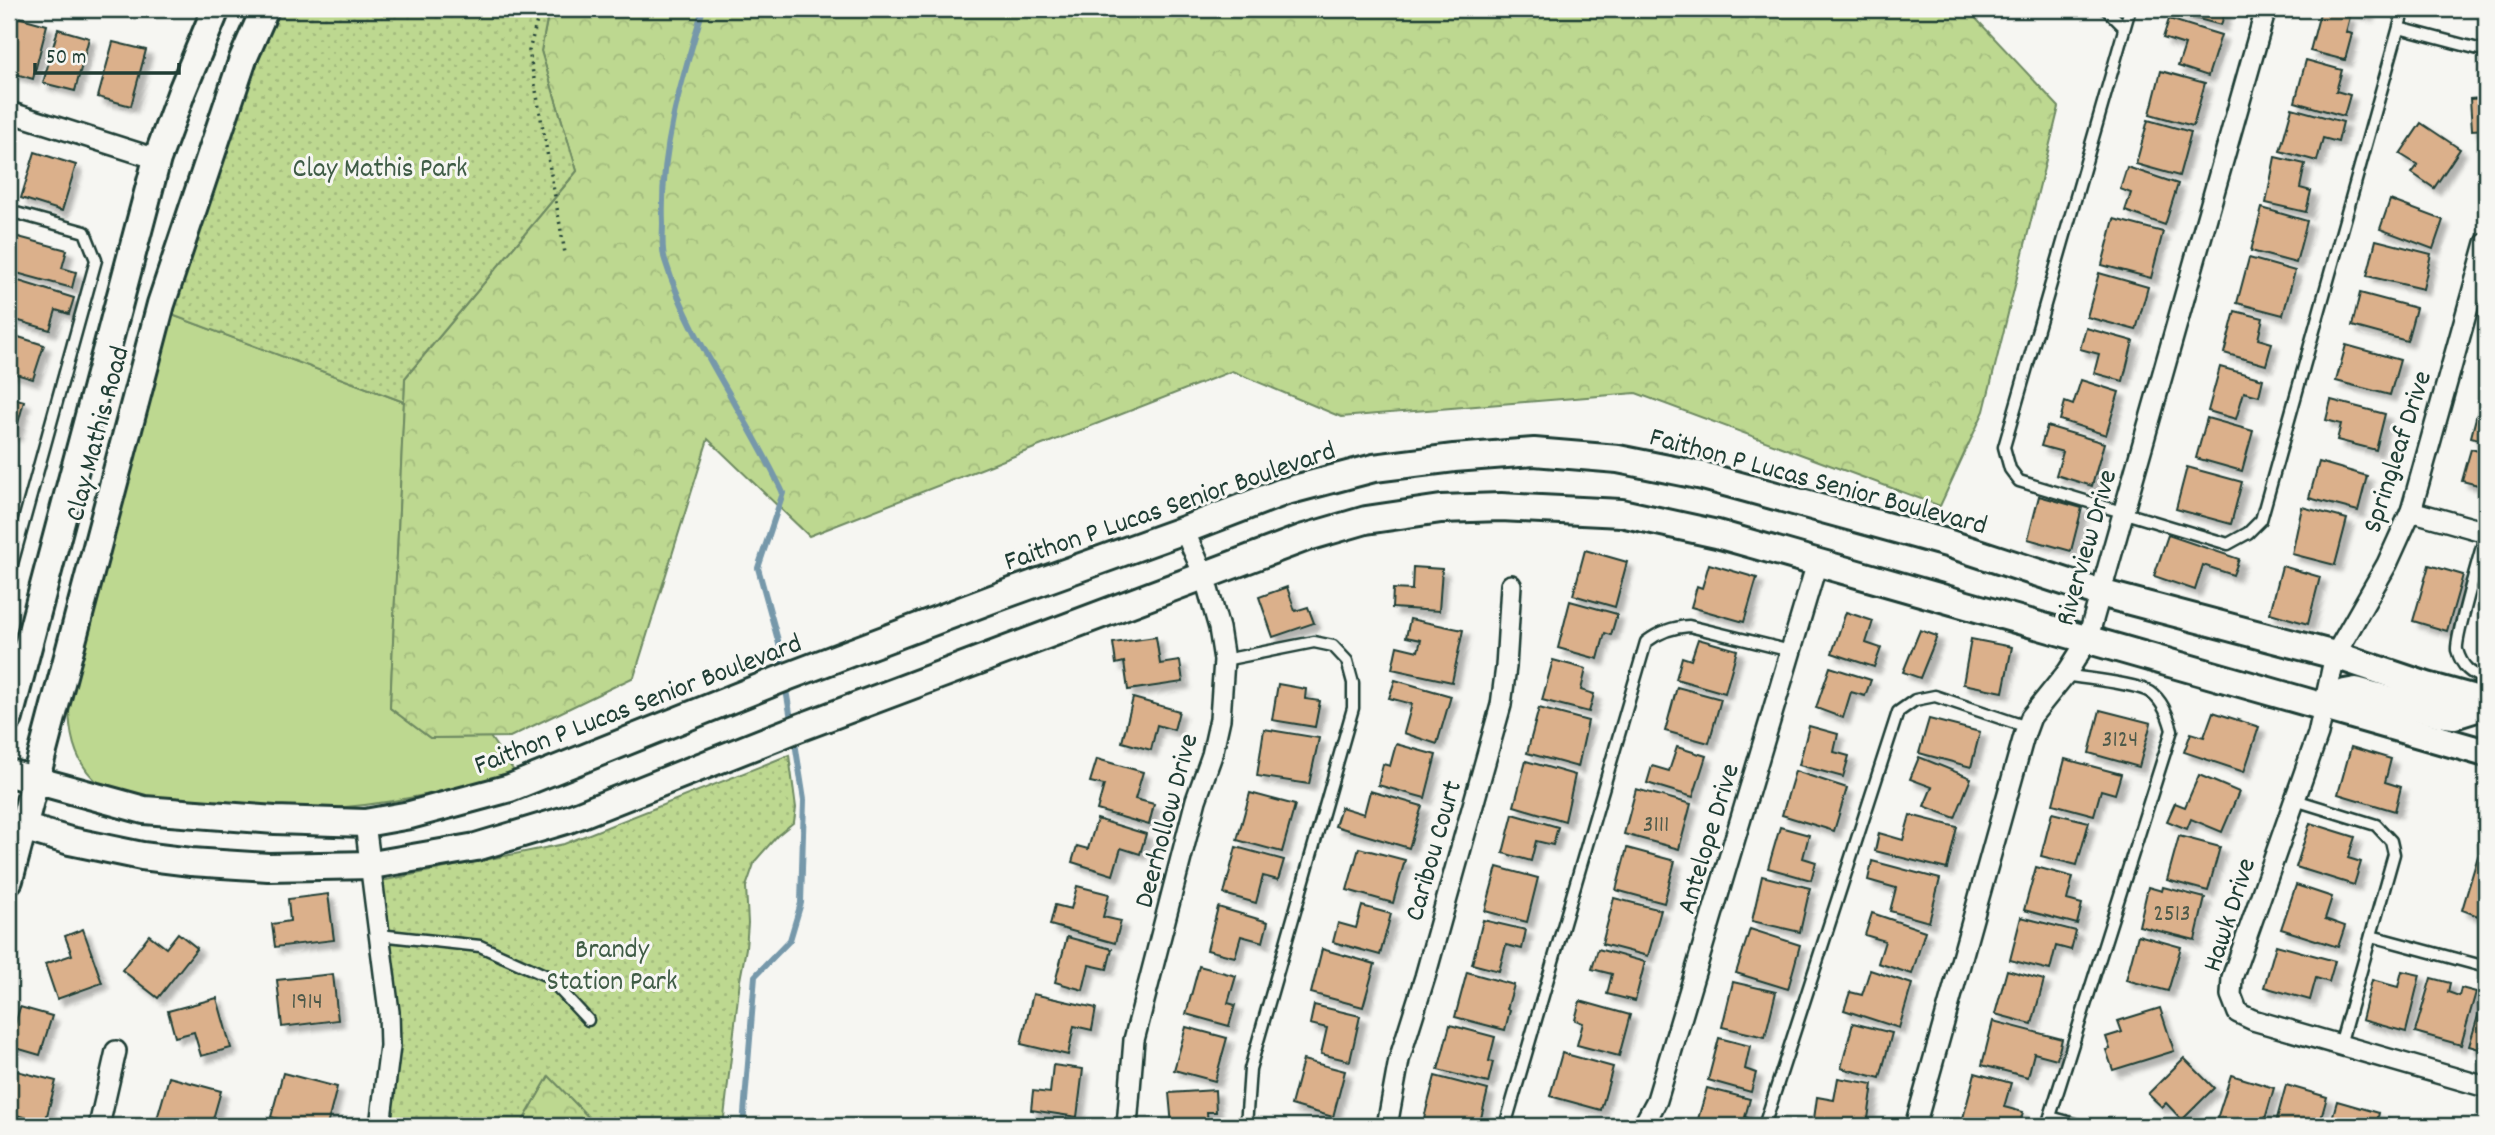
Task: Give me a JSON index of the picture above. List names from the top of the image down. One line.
{"streets":{"main road":["Clay Mathis Road","Faithon P Lucas Senior Boulevard"],"street":["Springleaf Drive","Riverview Drive","Deerhollow Drive","Antelope Drive","Caribou Court","Hawk Drive"]},"crossings":[["Clay Mathis Road","Faithon P Lucas Senior Boulevard"],["Springleaf Drive","Faithon P Lucas Senior Boulevard"],["Springleaf Drive","Hawk Drive"],["Faithon P Lucas Senior Boulevard","Riverview Drive"],["Faithon P Lucas Senior Boulevard","Deerhollow Drive"]],"parks":["Clay Mathis Park","Brandy Station Park"],"house_numbers":["3124","3111","2513","1914"],"scale_bar":"50 m"}
